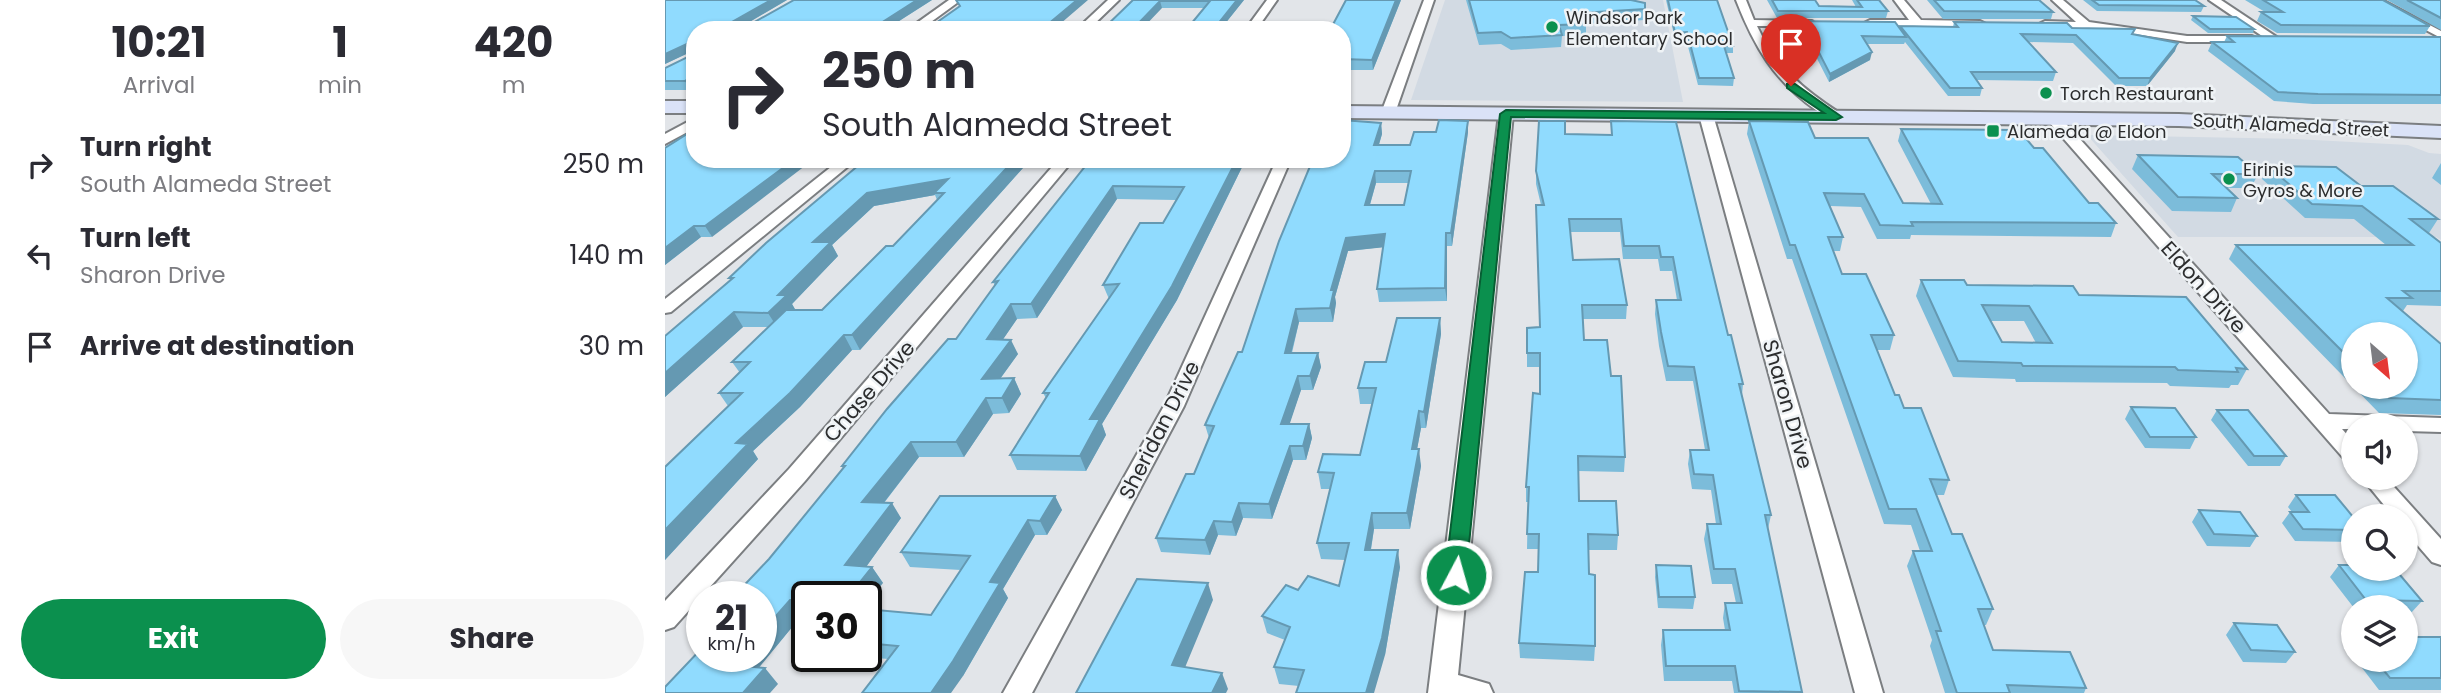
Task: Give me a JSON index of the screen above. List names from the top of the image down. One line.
{"streets":{"main road":["South Alameda Street"],"street":["Eldon Drive","Chase Drive","Sharon Drive","Sheridan Drive"]},"crossings":[["South Alameda Street","Eldon Drive"],["South Alameda Street","Sharon Drive"]],"places":{"other":["Windsor Park Elementary School","Torch Restaurant","Eirinis Gyros & More"],"transit":["Alameda @ Eldon"]},"north":"bottom right","page":{"eta":["10:21","Arrival","1","min","420","m"],"turn":["250 m","South Alameda Street"],"list":[{"name":"Turn right","note":"South Alameda Street","value":"250 m"},{"name":"Turn left","note":"Sharon Drive","value":"140 m"},{"name":"Arrive at destination","value":"30 m"}],"speed":"21 km/h","limit":"30","buttons":["Exit","Share"]}}
